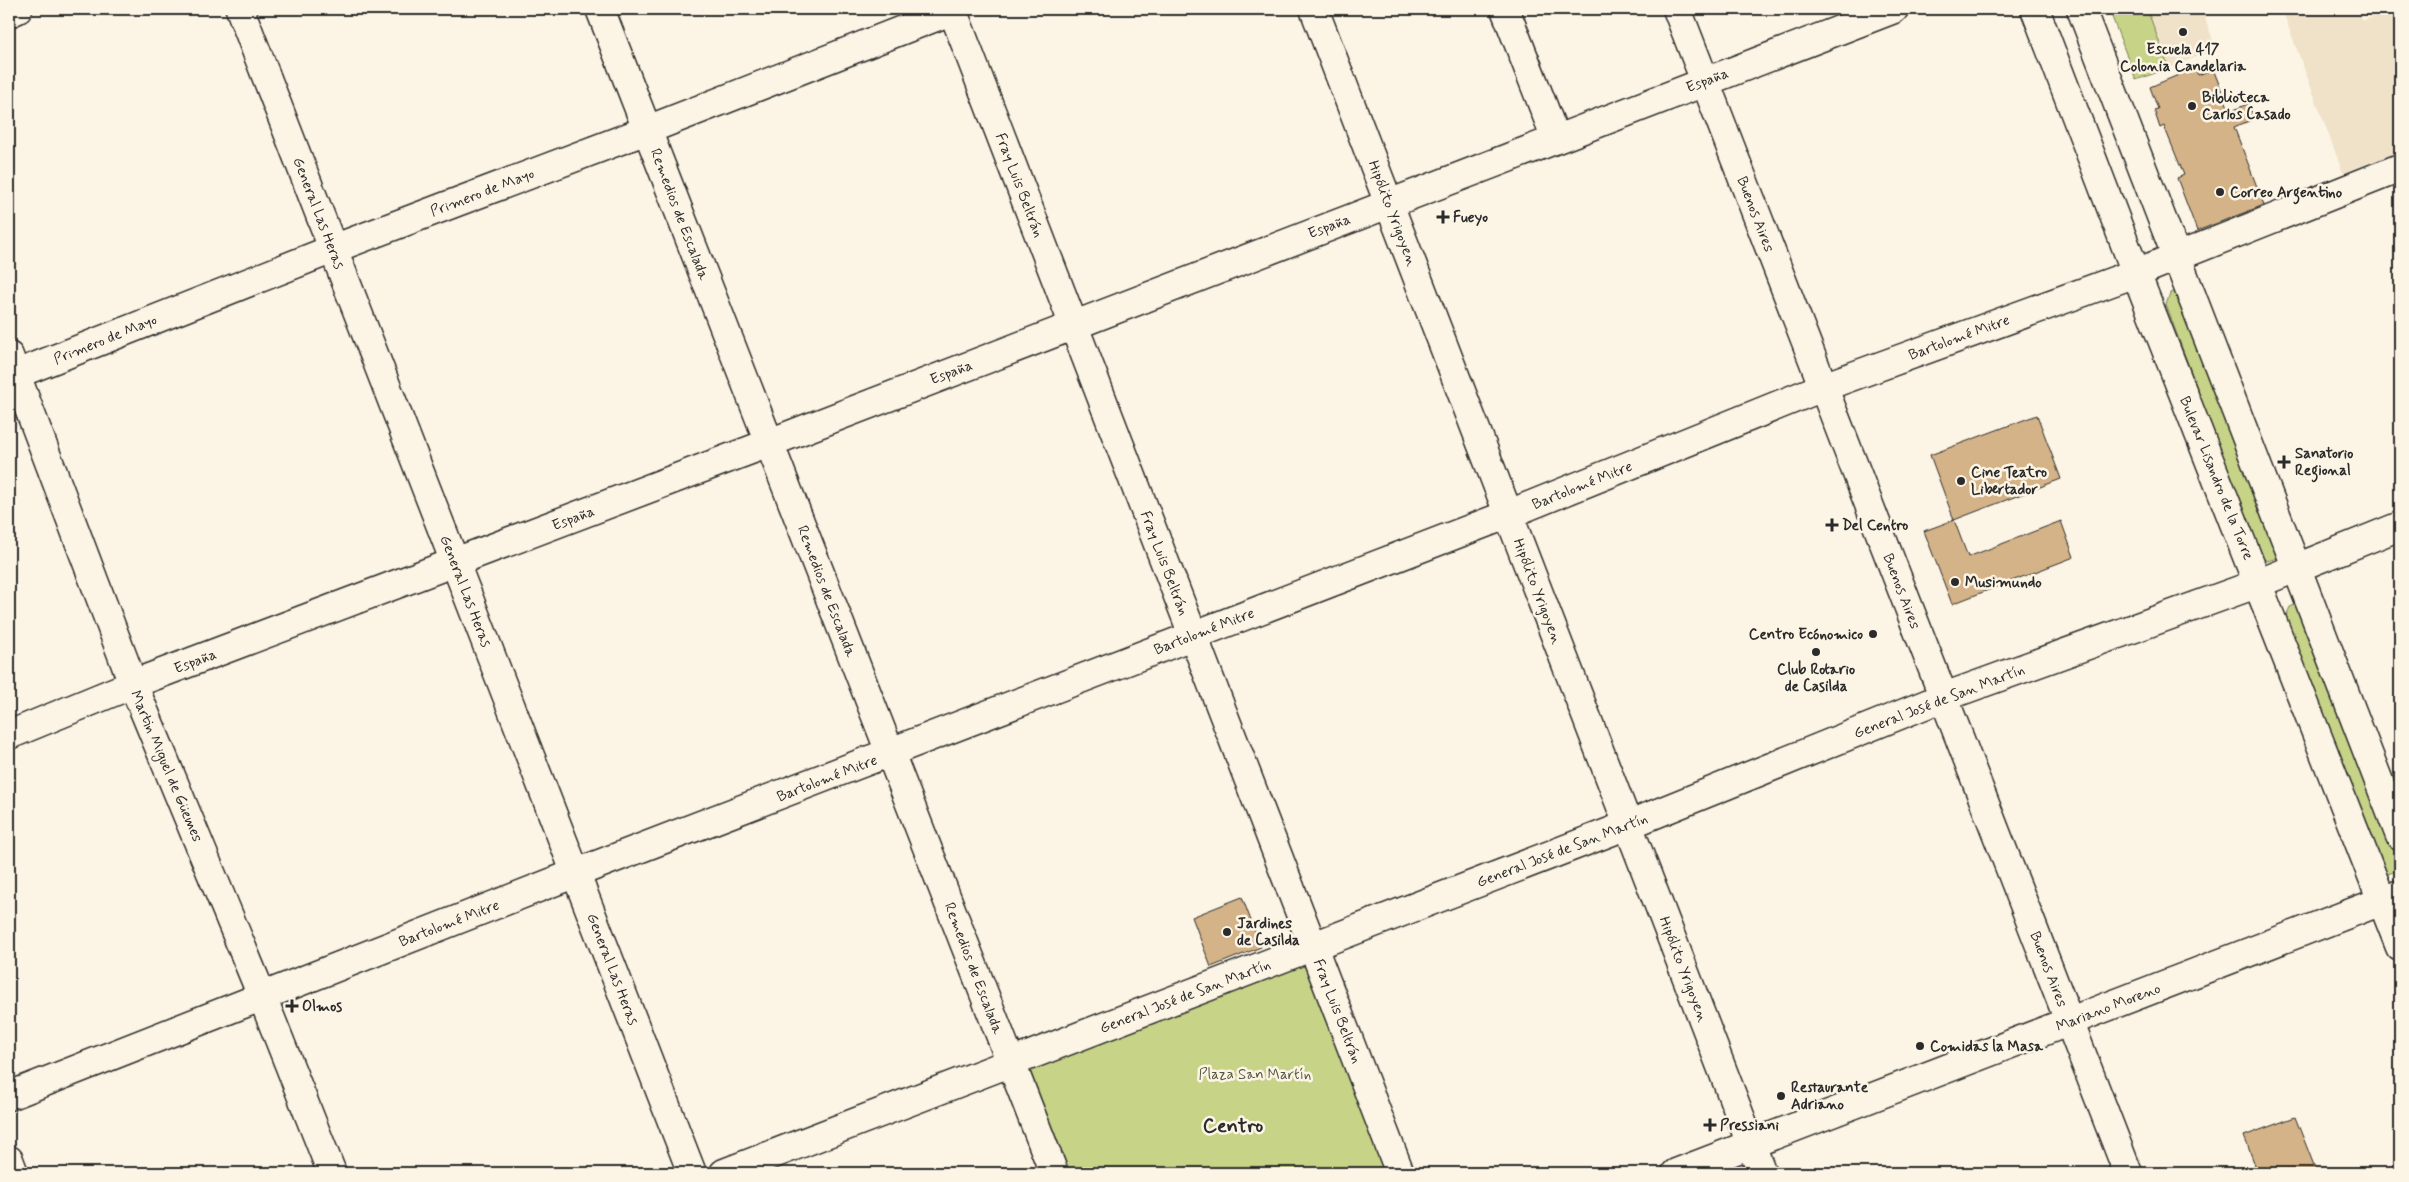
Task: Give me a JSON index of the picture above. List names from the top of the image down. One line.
{"streets":{"street":["España","Fray Luis Beltrán","Primero de Mayo","General Las Heras","Hipólito Yrigoyen","Remedios de Escalada","Buenos Aires","Bartolomé Mitre","Bulevar Lisandro de la Torre","General José de San Martín","Martin Miguel de Güemes","Mariano Moreno"]},"crossings":[["España","Fray Luis Beltrán"],["España","General Las Heras"],["España","Hipólito Yrigoyen"],["España","Remedios de Escalada"],["España","Buenos Aires"],["España","Martin Miguel de Güemes"],["Fray Luis Beltrán","Primero de Mayo"],["Fray Luis Beltrán","Bartolomé Mitre"],["Fray Luis Beltrán","General José de San Martín"],["Primero de Mayo","General Las Heras"],["Primero de Mayo","Remedios de Escalada"],["Primero de Mayo","Martin Miguel de Güemes"],["General Las Heras","Bartolomé Mitre"],["Hipólito Yrigoyen","Bartolomé Mitre"],["Hipólito Yrigoyen","General José de San Martín"],["Hipólito Yrigoyen","Mariano Moreno"],["Remedios de Escalada","Bartolomé Mitre"],["Remedios de Escalada","General José de San Martín"],["Buenos Aires","Bartolomé Mitre"],["Buenos Aires","General José de San Martín"],["Buenos Aires","Mariano Moreno"],["Bartolomé Mitre","Bulevar Lisandro de la Torre"],["Bartolomé Mitre","Martin Miguel de Güemes"],["Bulevar Lisandro de la Torre","General José de San Martín"],["Bulevar Lisandro de la Torre","Mariano Moreno"]],"districts":["Centro"],"parks":["Plaza San Martín"],"places":{"other":["Escuela 417 Colonia Candelaria","Biblioteca Carlos Casado","Correo Argentino","Cine Teatro Libertador","Musimundo","Centro Ecónomico","Club Rotario de Casilda","Jardines de Casilda","Comidas la Masa","Restaurante Adriano"],"health":["Fueyo","Sanatorio Regional","Del Centro","Olmos","Pressiani"]}}
